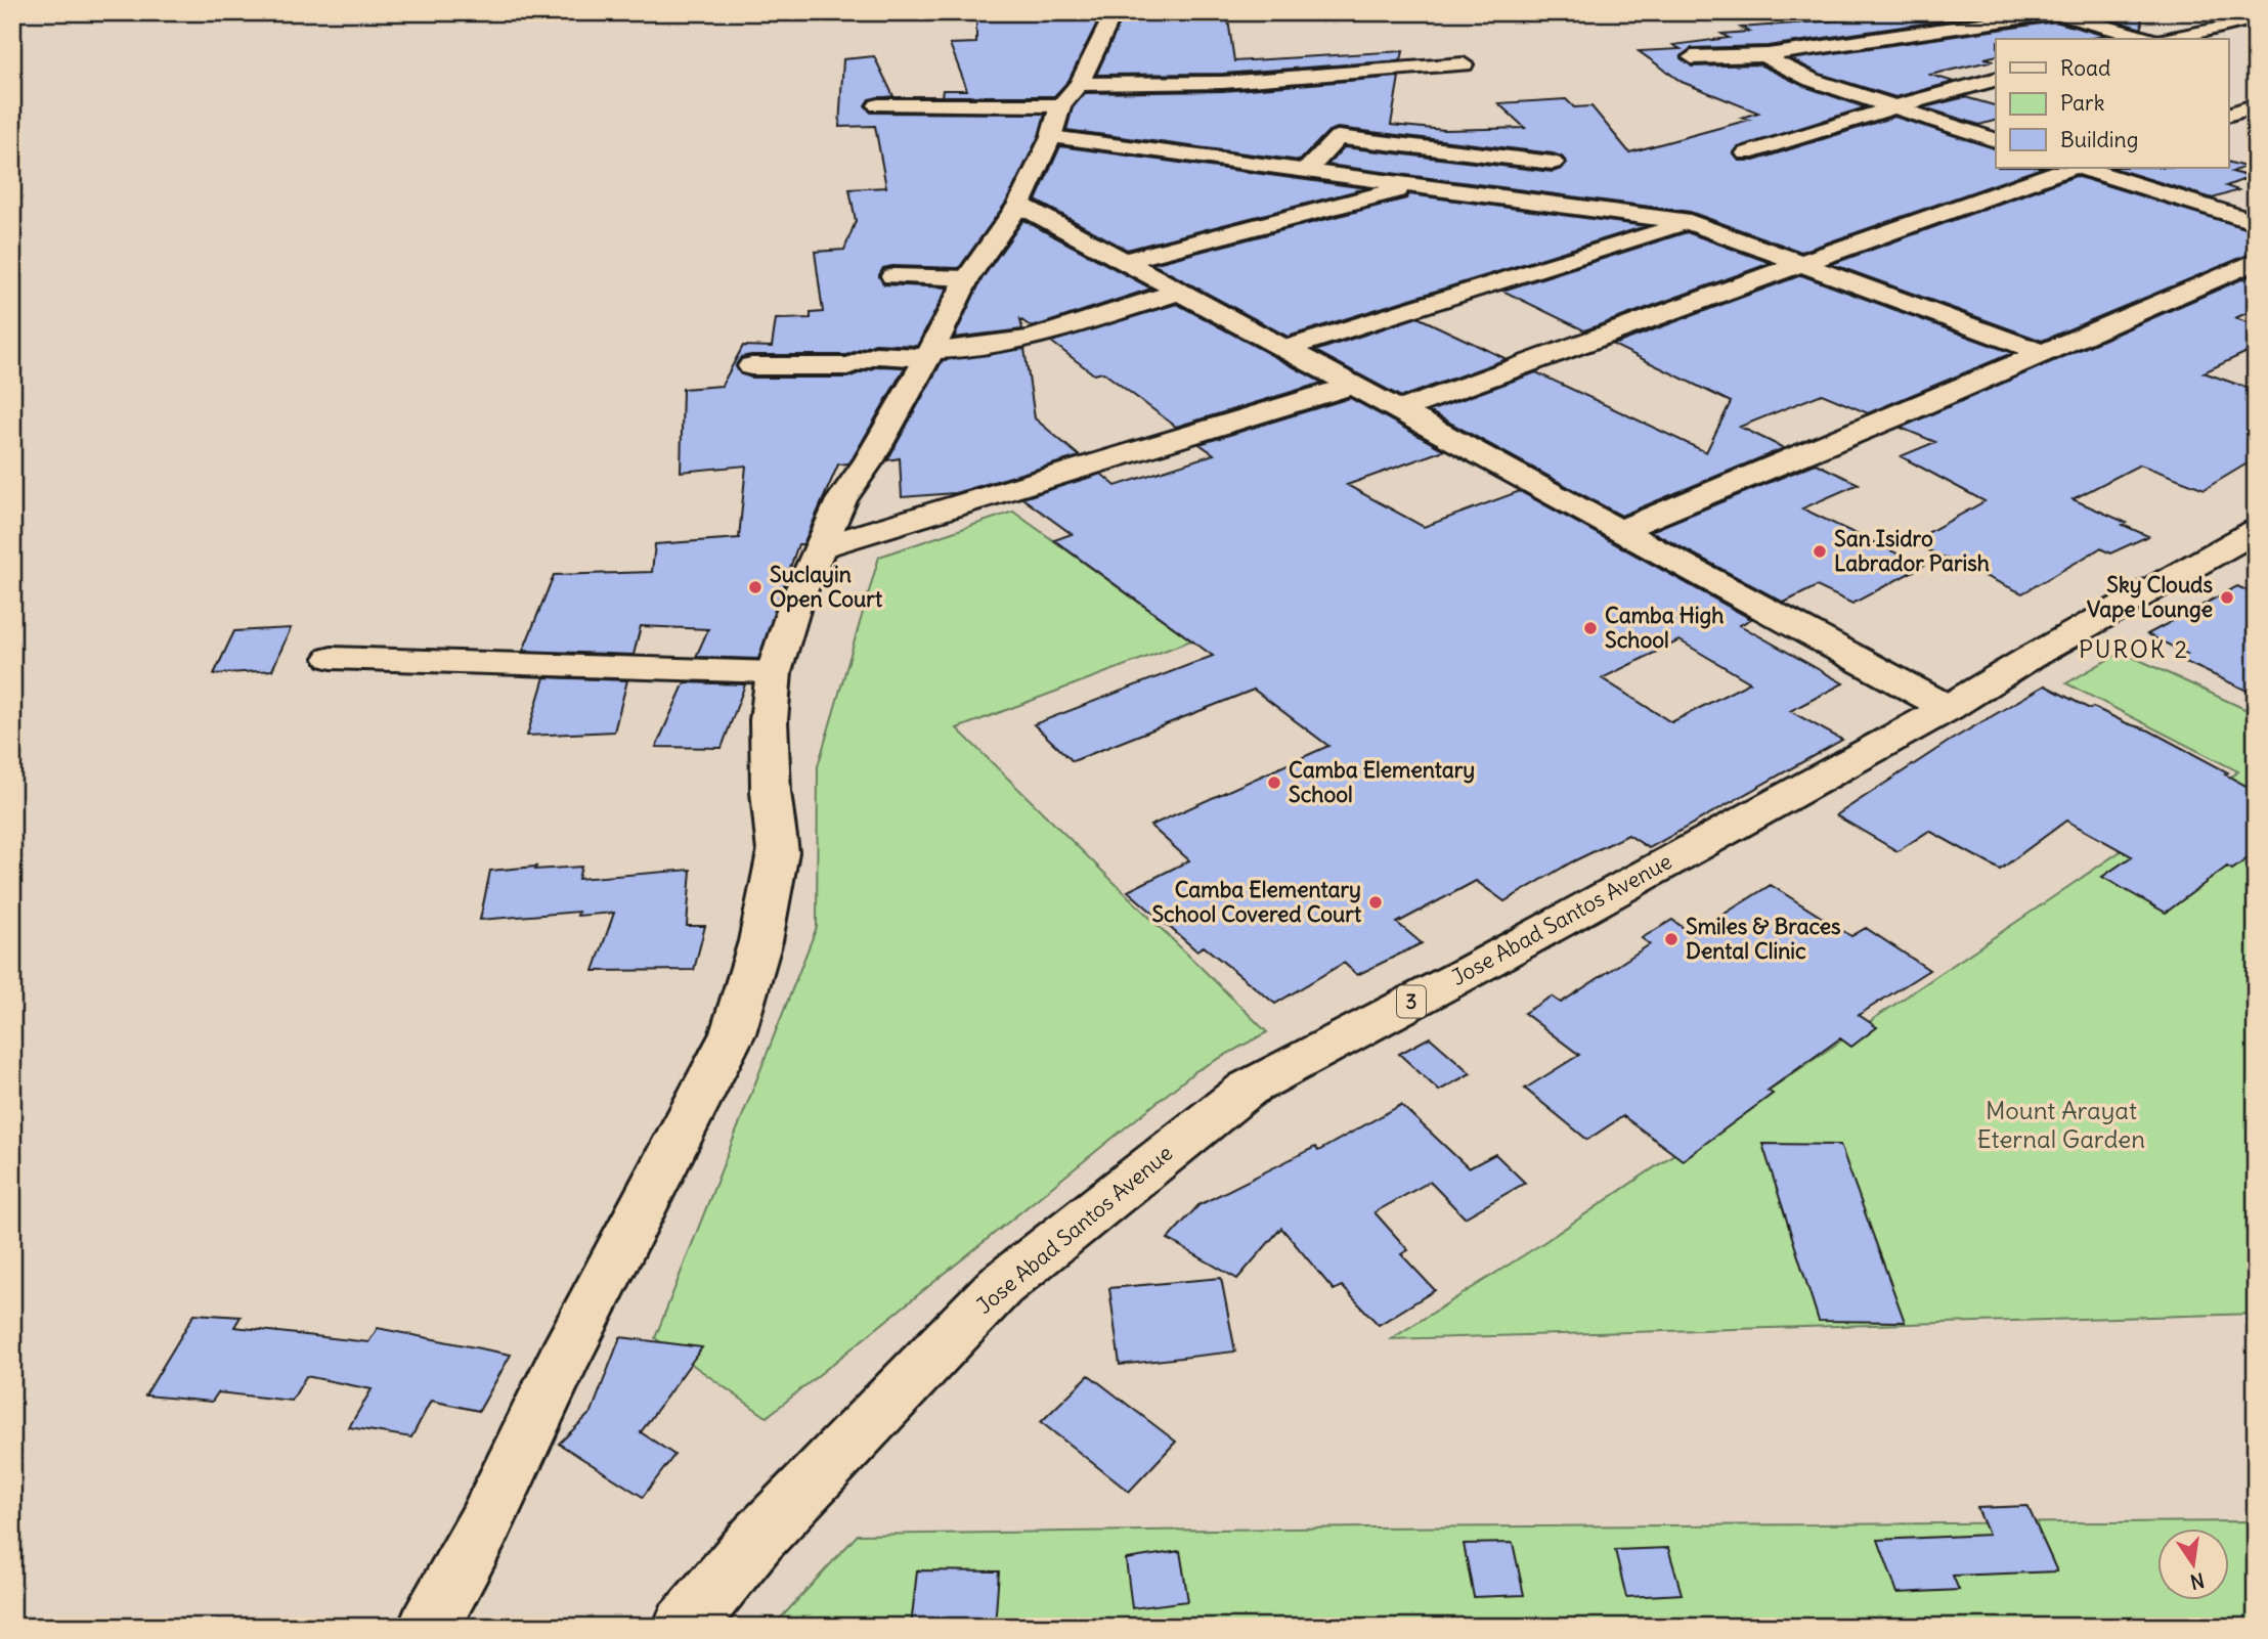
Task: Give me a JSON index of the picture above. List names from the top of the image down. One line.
{"streets":{"main road":["Jose Abad Santos Avenue","3"]},"districts":["PUROK 2"],"parks":["Mount Arayat Eternal Garden"],"places":["San Isidro Labrador Parish","Suclayin Open Court","Sky Clouds Vape Lounge","Camba High School","Camba Elementary School","Camba Elementary School Covered Court","Smiles & Braces Dental Clinic"],"legend":["Road","Park","Building"],"north":"bottom"}
